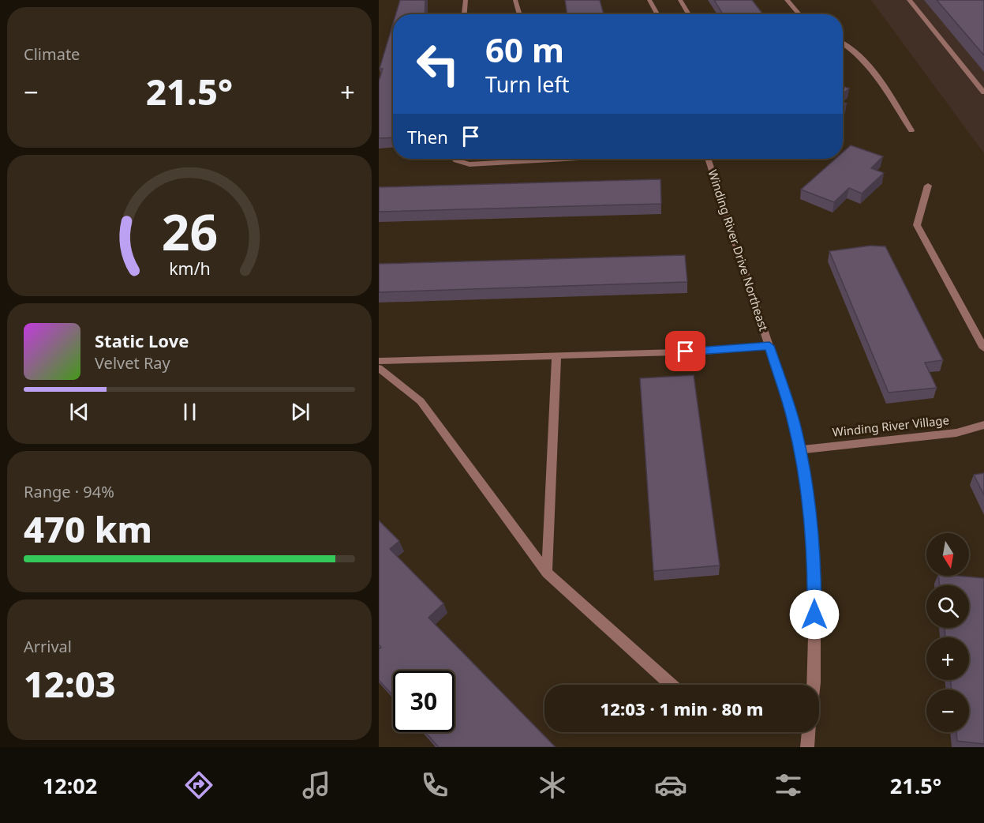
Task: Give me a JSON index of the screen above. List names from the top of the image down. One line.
{"streets":{"street":["Winding River Drive Northeast","Winding River Village"]},"crossings":[["Winding River Drive Northeast","Winding River Village"]],"north":"bottom","page":{"tile":["Climate",["Range · 94%","470 km"],["Arrival","12:03"]],"turn":["60 m","Turn left"],"heat":["−","21.5°","+"],"then":"Then","song":["Static Love","Velvet Ray"],"map_buttons":["+","−"],"limit":"30","trip":"12:03 · 1 min · 80 m","tabs":["12:02","21.5°"],"gauge":["26","km/h"]}}
